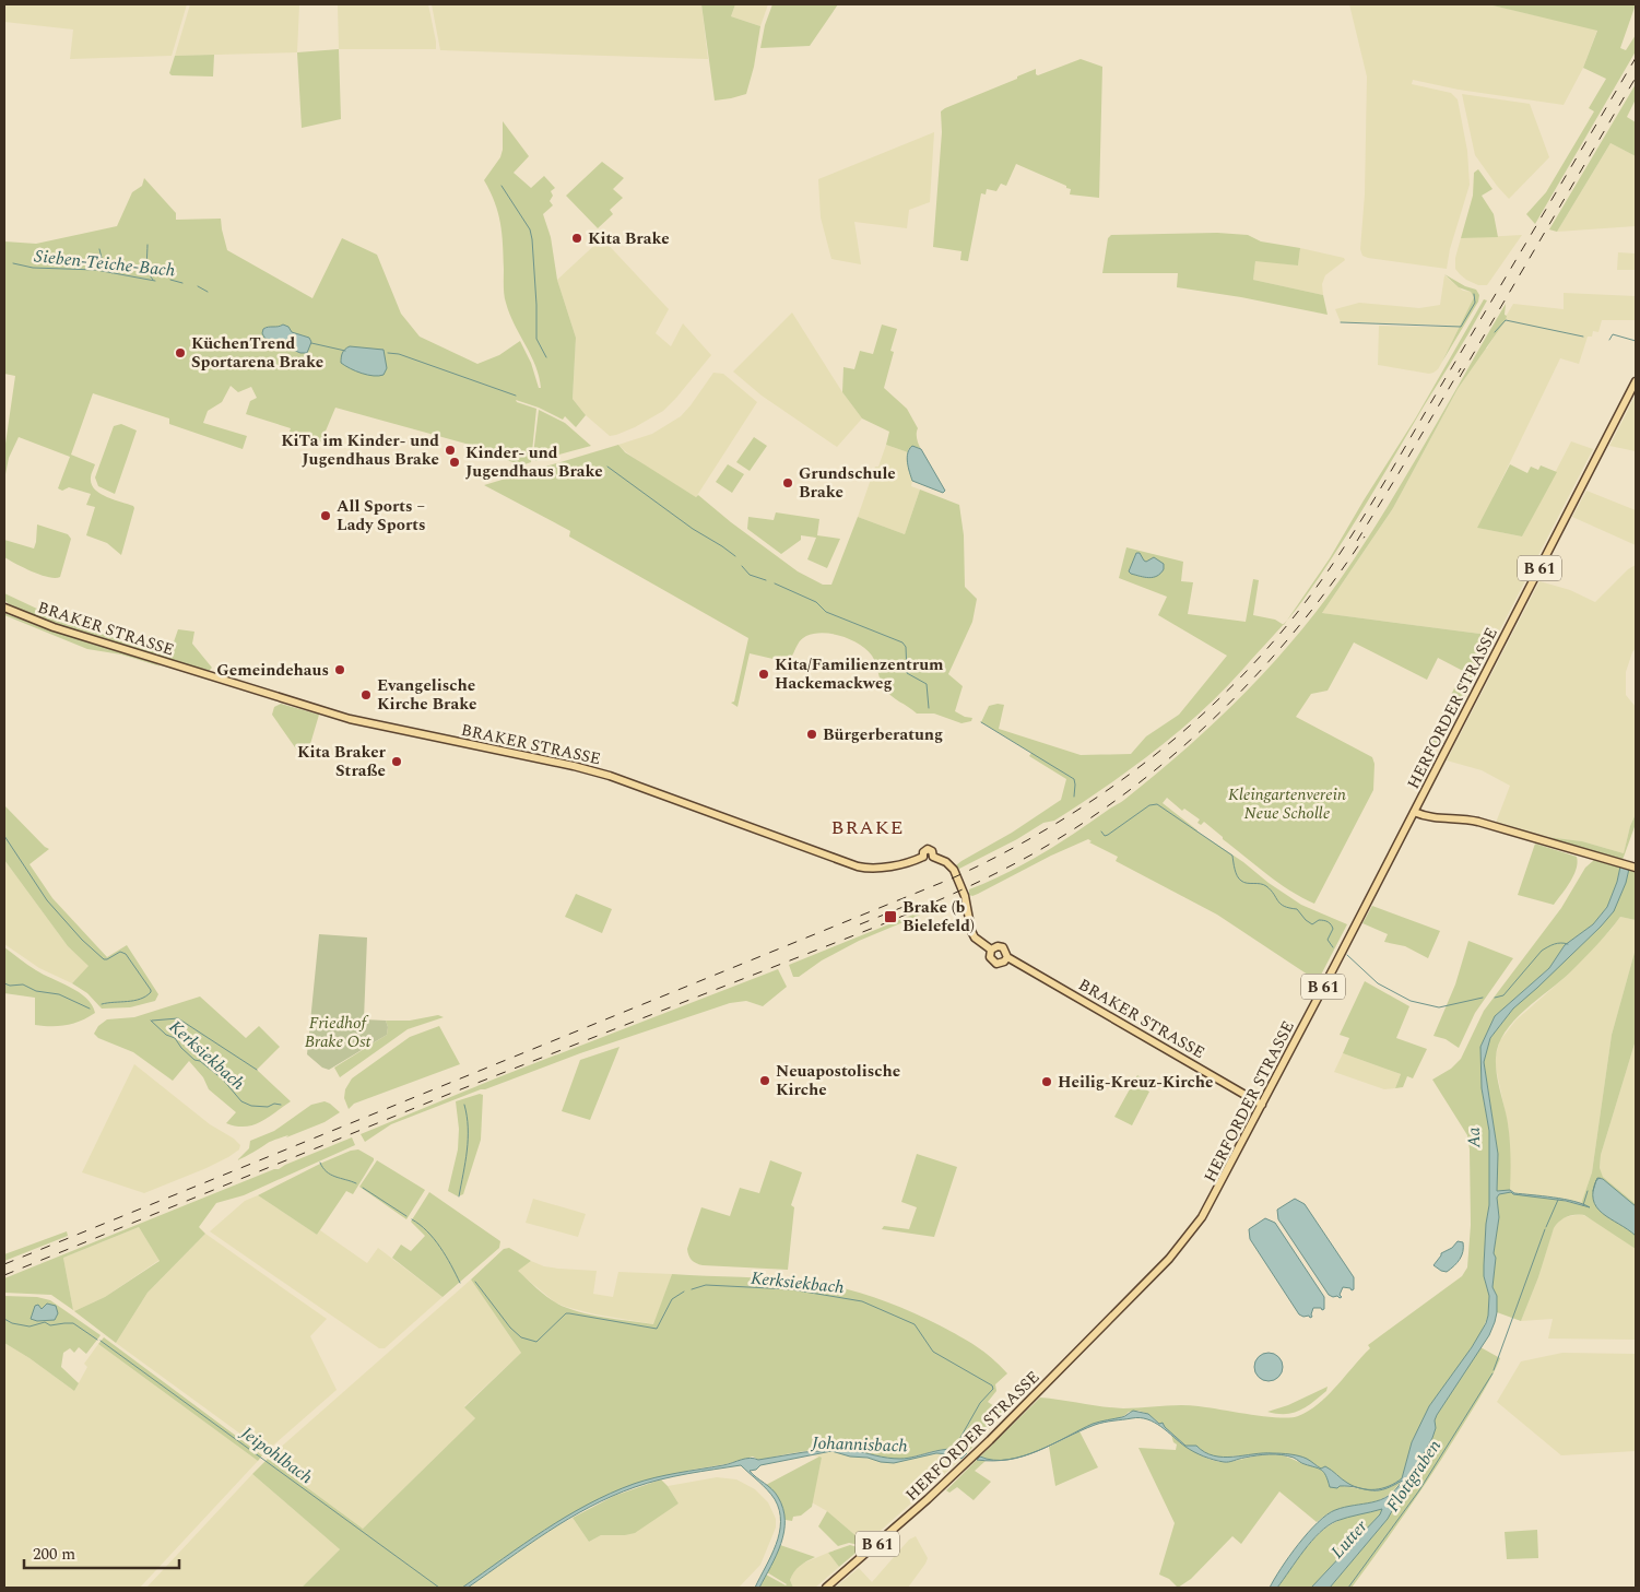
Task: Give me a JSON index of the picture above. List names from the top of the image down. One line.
{"streets":{"main road":["B 61","BRAKER STRASSE","HERFORDER STRASSE"]},"crossings":[["BRAKER STRASSE","HERFORDER STRASSE"]],"districts":["BRAKE"],"water":["Sieben-Teiche-Bach","Kerksiekbach","Aa","Johannisbach","Jeipohlbach","Flottgraben","Lutter"],"parks":["Kleingartenverein Neue Scholle","Friedhof Brake Ost"],"places":{"other":["Kita Brake","KüchenTrend Sportarena Brake","KiTa im Kinder- und Jugendhaus Brake","Kinder- und Jugendhaus Brake","Grundschule Brake","All Sports – Lady Sports","Gemeindehaus","Kita/Familienzentrum Hackemackweg","Evangelische Kirche Brake","Bürgerberatung","Kita Braker Straße","Neuapostolische Kirche","Heilig-Kreuz-Kirche"],"transit":["Brake (b Bielefeld)"]},"scale_bar":"200 m"}
